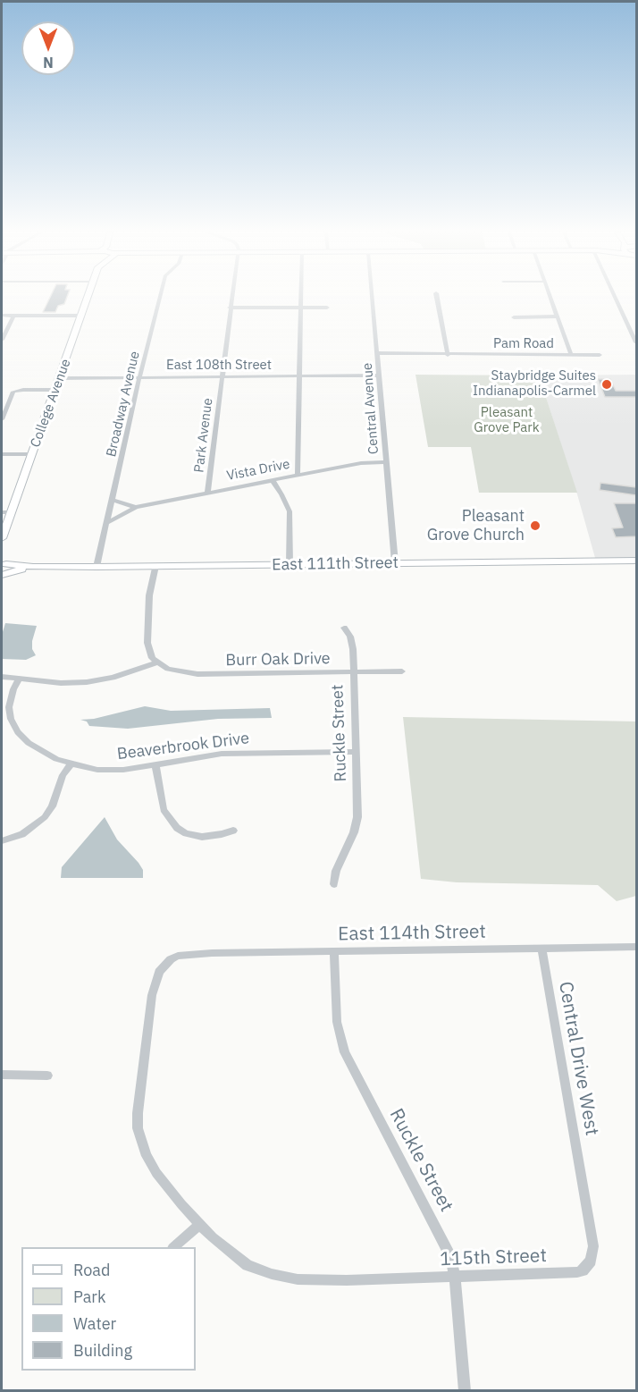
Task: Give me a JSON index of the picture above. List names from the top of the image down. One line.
{"streets":{"main road":["College Avenue","East 111th Street"],"street":["Pam Road","East 108th Street","Broadway Avenue","Central Avenue","Park Avenue","Vista Drive","Burr Oak Drive","Ruckle Street","Beaverbrook Drive","East 114th Street","Central Drive West","115th Street"]},"crossings":[["Pam Road","Central Avenue"],["East 108th Street","College Avenue"],["East 108th Street","Broadway Avenue"],["East 108th Street","Central Avenue"],["East 108th Street","Park Avenue"],["Broadway Avenue","Vista Drive"],["Broadway Avenue","East 111th Street"],["Central Avenue","Vista Drive"],["Central Avenue","East 111th Street"],["Park Avenue","Vista Drive"],["Burr Oak Drive","Ruckle Street"],["Ruckle Street","Beaverbrook Drive"],["Ruckle Street","East 114th Street"],["Ruckle Street","115th Street"],["East 114th Street","Central Drive West"],["East 114th Street","115th Street"],["Central Drive West","115th Street"]],"parks":["Pleasant Grove Park"],"places":["Staybridge Suites Indianapolis-Carmel","Pleasant Grove Church"],"legend":["Road","Park","Water","Building"],"north":"bottom"}
